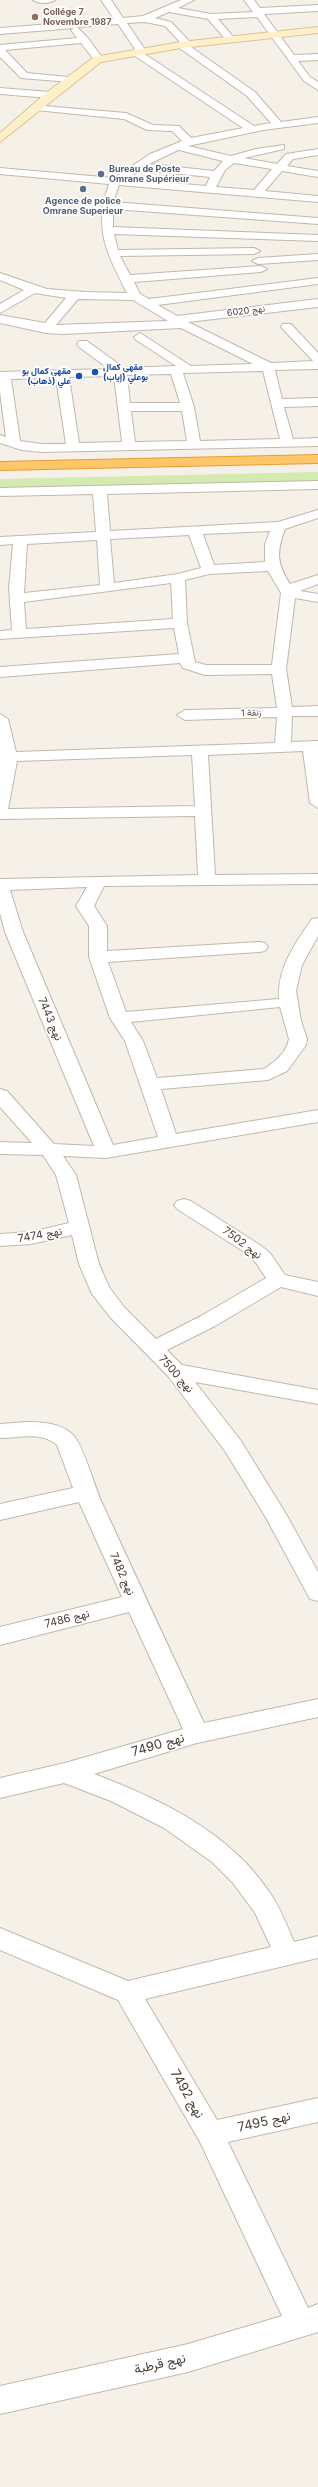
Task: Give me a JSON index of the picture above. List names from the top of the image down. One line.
{"streets":{"street":["نهج 6020","زنقة 1","نهج 7443","نهج 7474","نهج 7502","نهج 7500","نهج 7482","نهج 7486","نهج 7490","نهج 7492","نهج 7495","نهج قرطبة"]},"crossings":[["نهج 7474","نهج 7500"],["نهج 7482","نهج 7486"],["نهج 7482","نهج 7490"],["نهج 7492","نهج 7495"],["نهج 7492","نهج قرطبة"]],"places":["Collége 7 Novembre 1987","Bureau de Poste Omrane Supérieur","Agence de police Omrane Superieur","مقهى كمال بوعلي (إياب)","مقهى كمال بو علي (ذهاب)"]}
